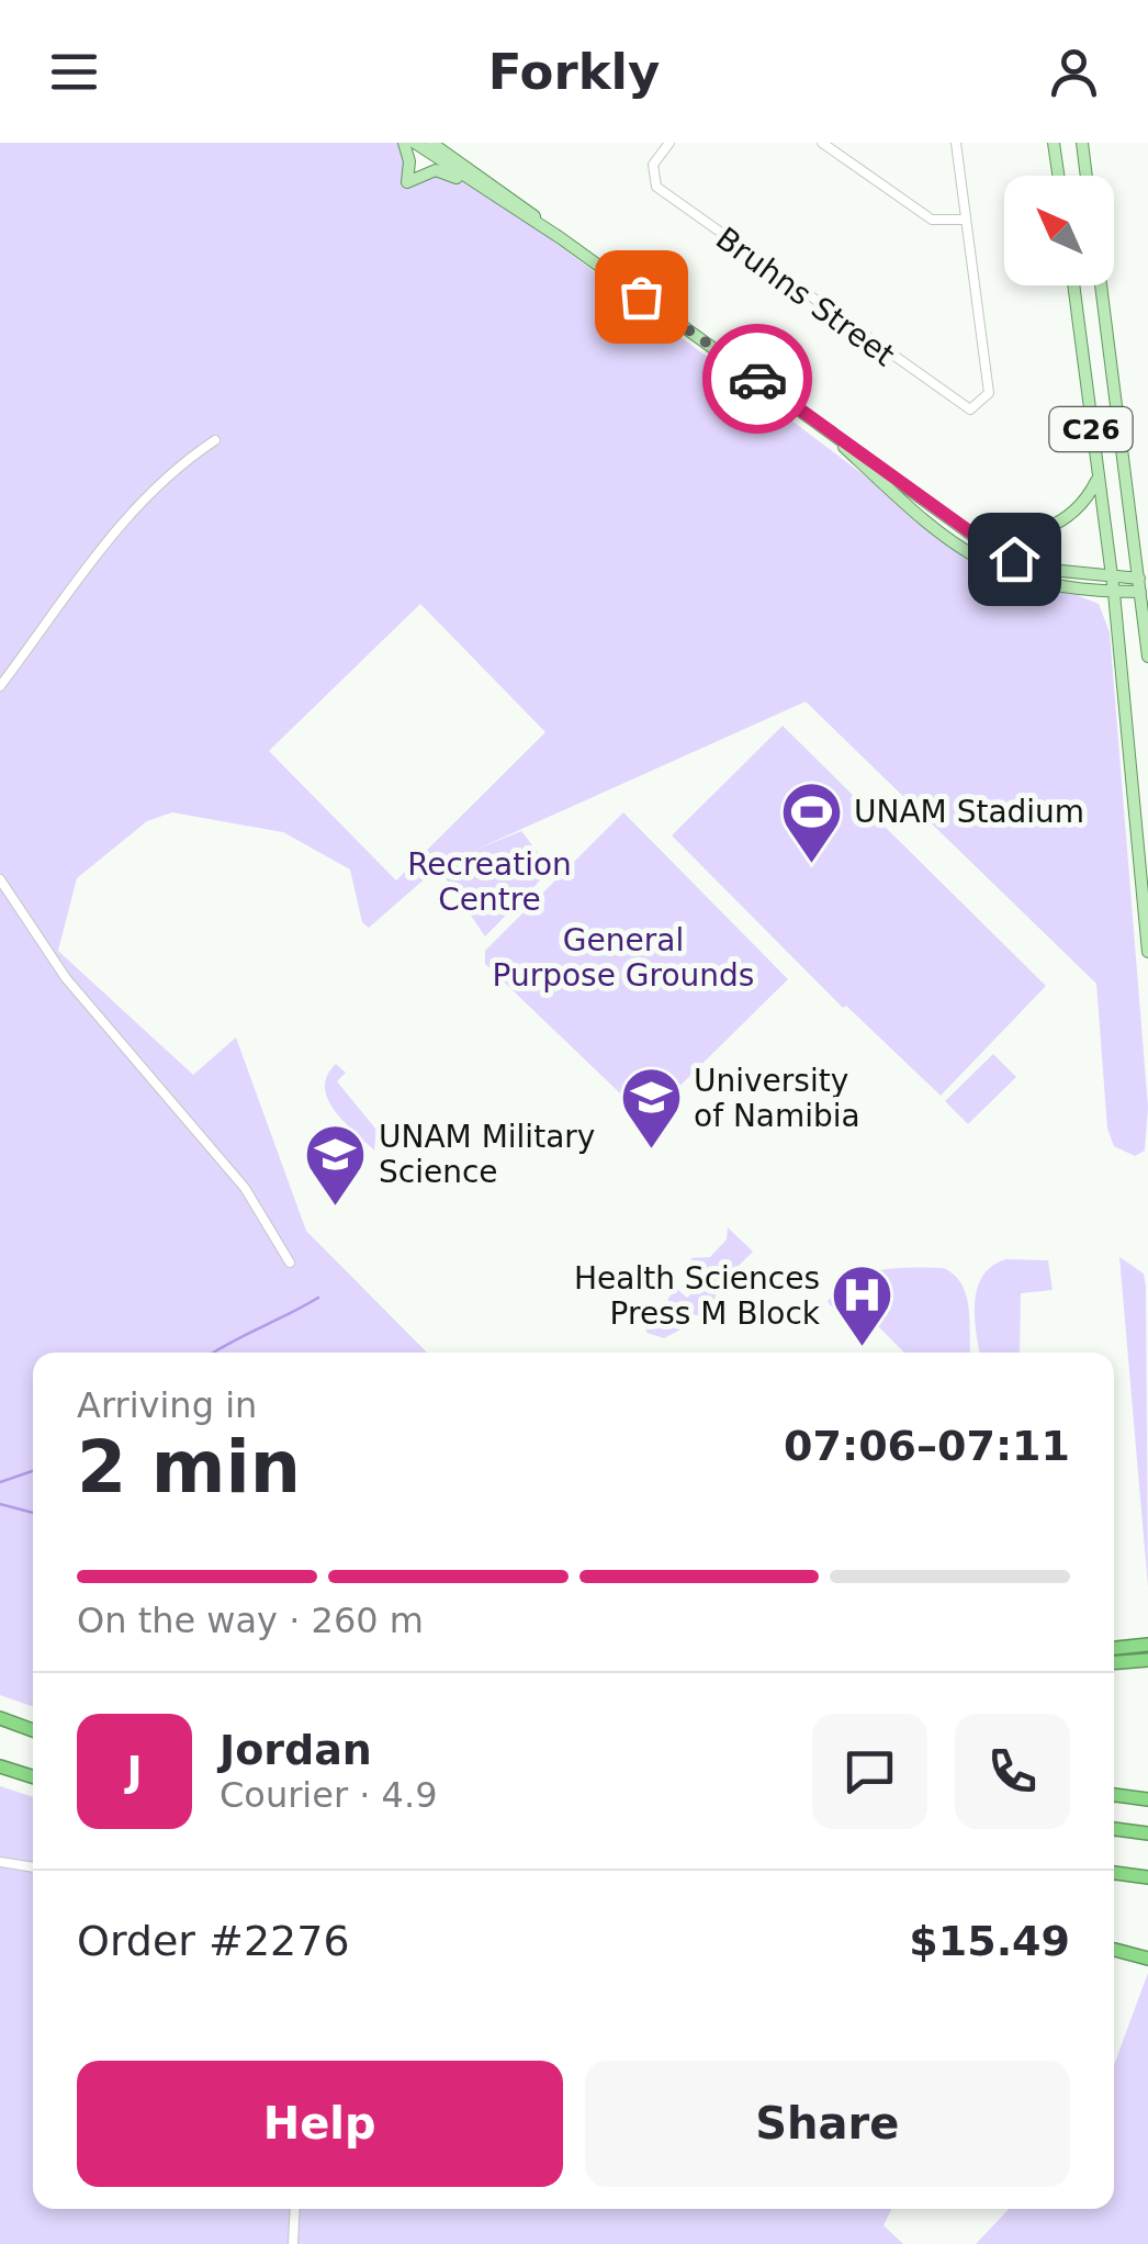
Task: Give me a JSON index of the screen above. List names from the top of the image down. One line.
{"streets":{"main road":["C26"],"street":["Bruhns Street"]},"parks":["Recreation Centre","General Purpose Grounds"],"places":{"sports":["UNAM Stadium"],"school or university":["University of Namibia","UNAM Military Science"],"hospital":["Health Sciences Press M Block"]},"north":"top left","page":{"header":"Forkly","heading":["2 min","Arriving in","07:06–07:11"],"panel":["Jordan","Courier · 4.9","Order #2276","$15.49"],"bar":"On the way · 260 m","round":"J","buttons":["Help","Share"]}}
